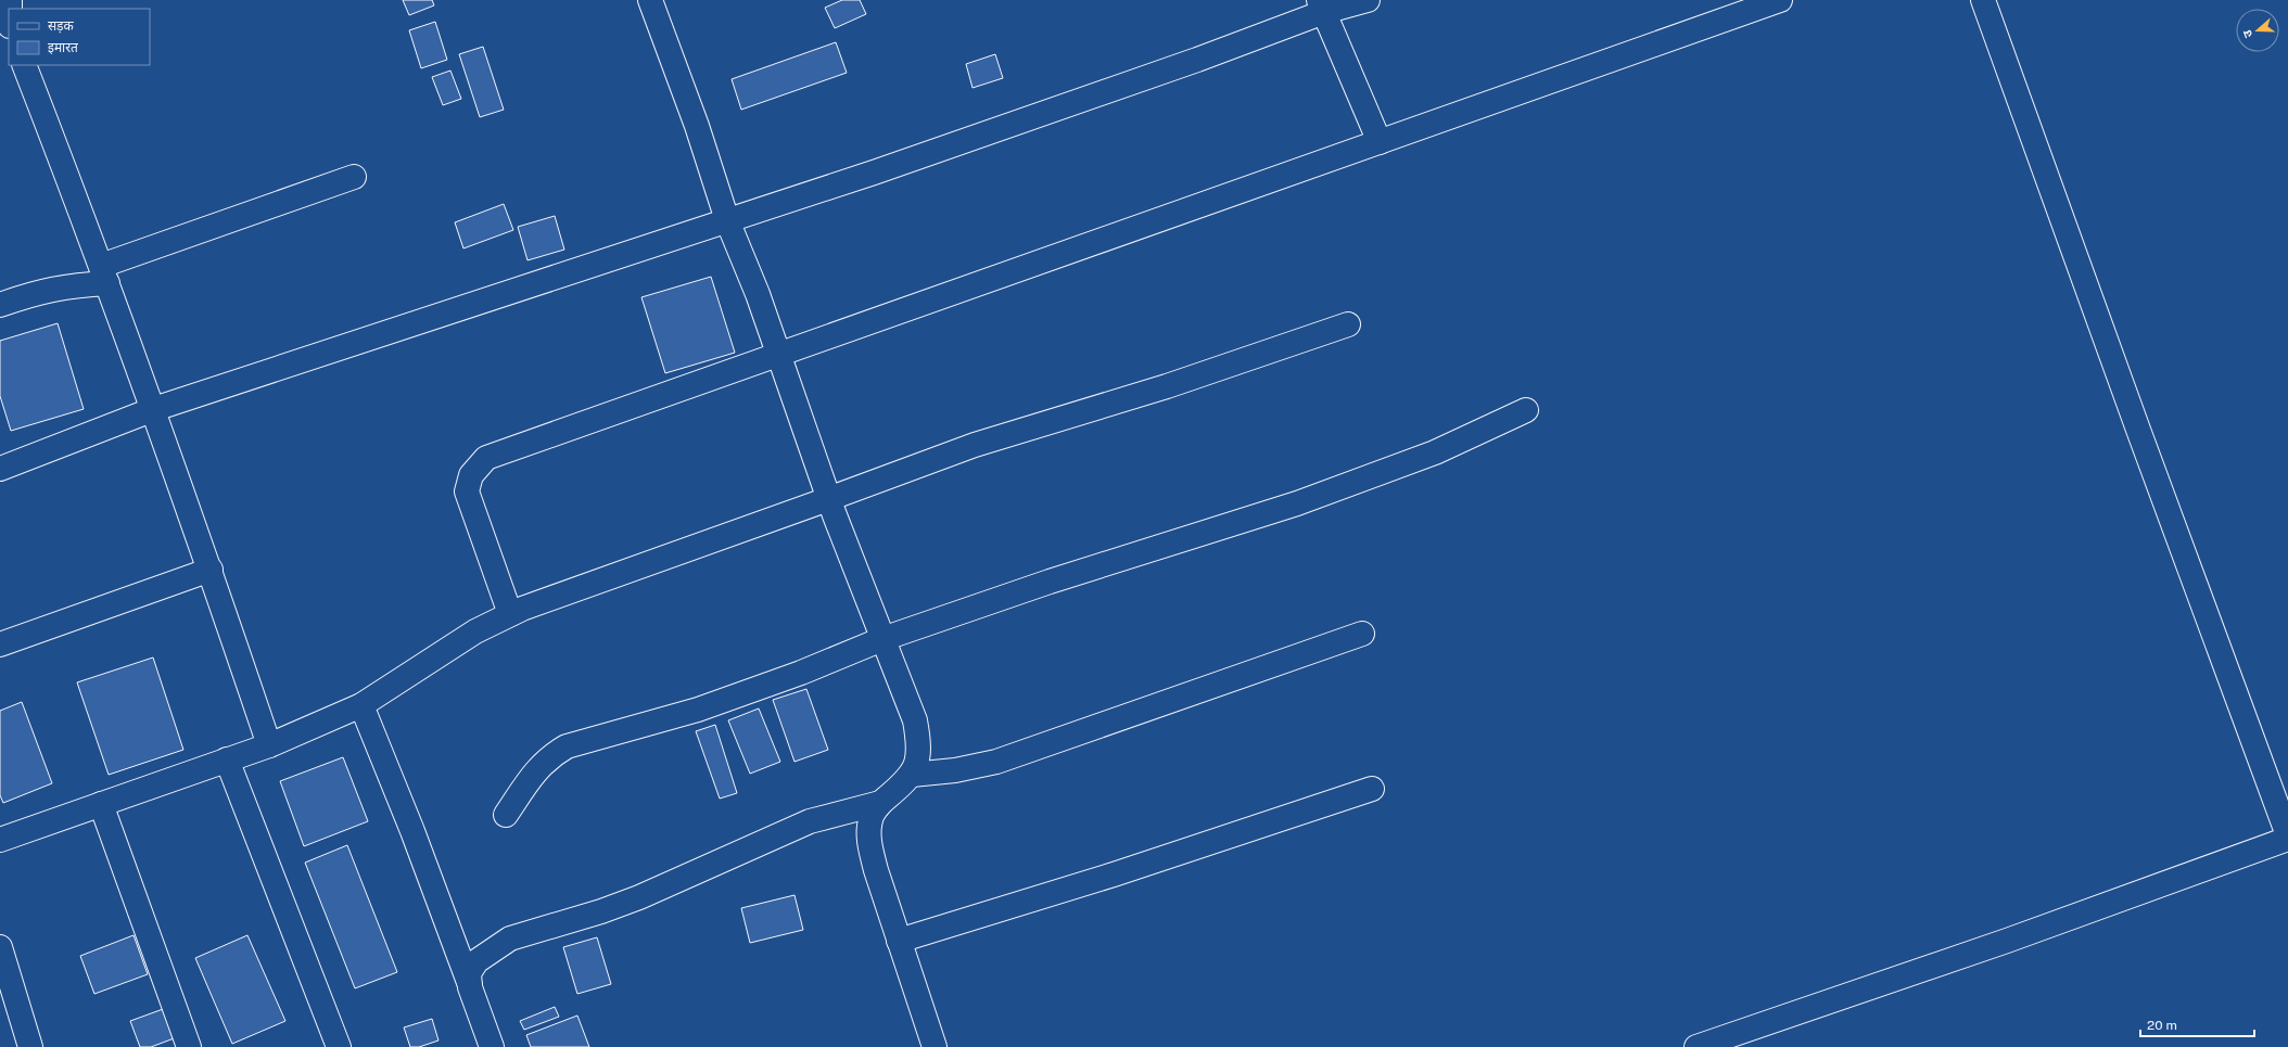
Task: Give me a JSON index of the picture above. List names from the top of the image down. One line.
{"legend":["सड़क","इमारत"],"scale_bar":"20 m","north":"left"}
